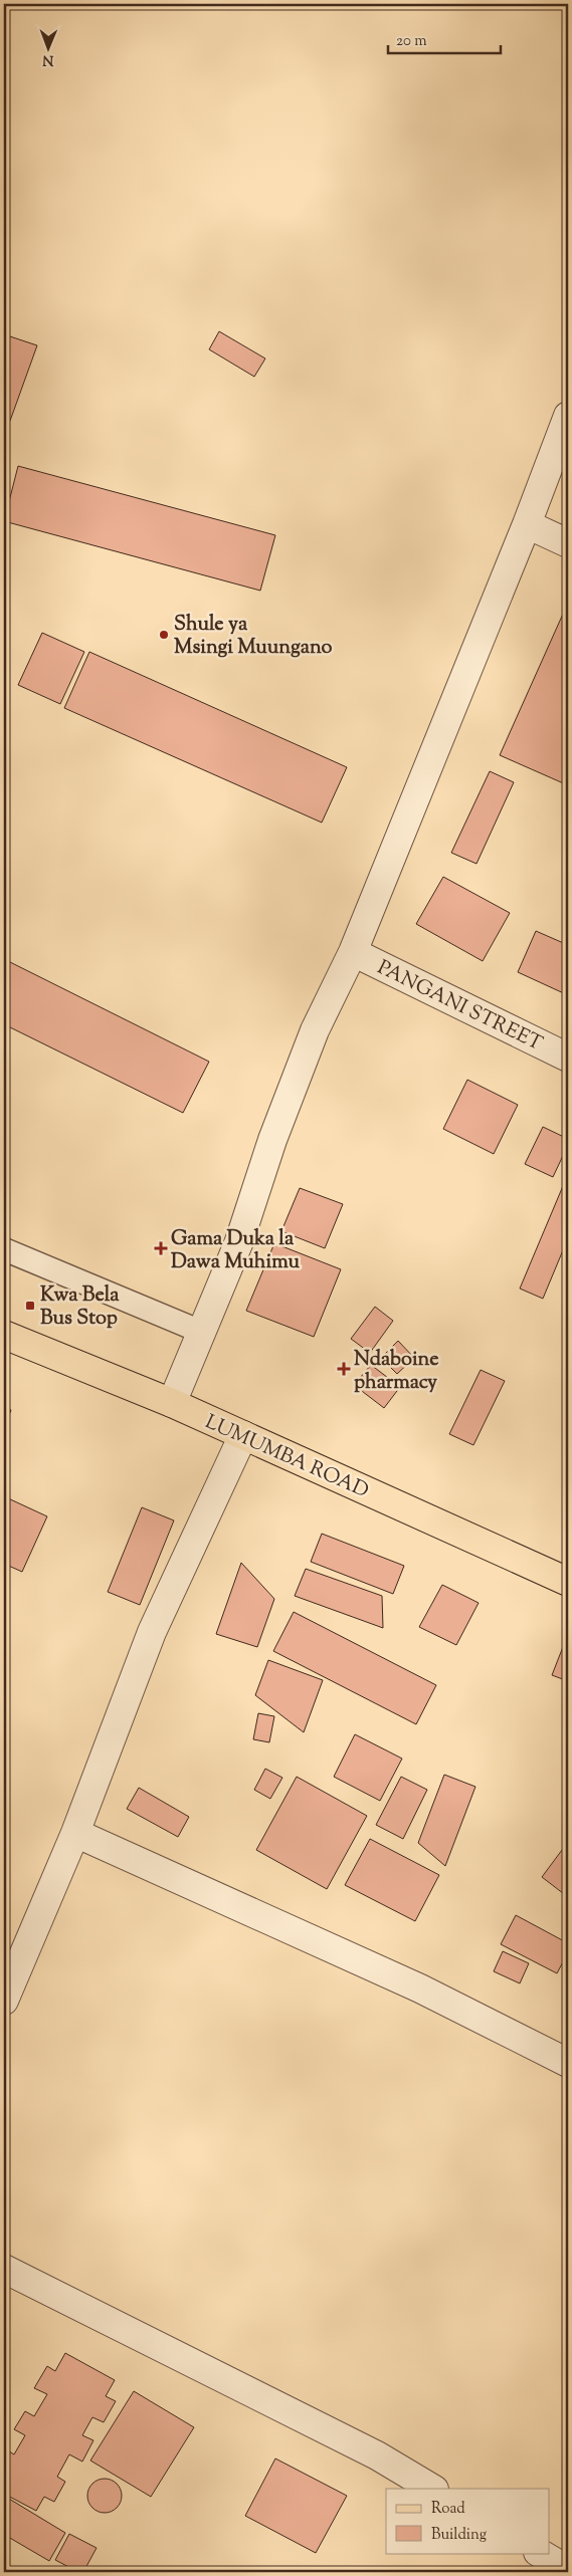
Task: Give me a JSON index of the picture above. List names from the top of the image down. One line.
{"streets":{"main road":["LUMUMBA ROAD"],"street":["PANGANI STREET"]},"places":{"other":["Shule ya Msingi Muungano"],"health":["Gama Duka la Dawa Muhimu","Ndaboine pharmacy"],"transit":["Kwa Bela Bus Stop"]},"legend":["Road","Building"],"scale_bar":"20 m","north":"bottom"}
